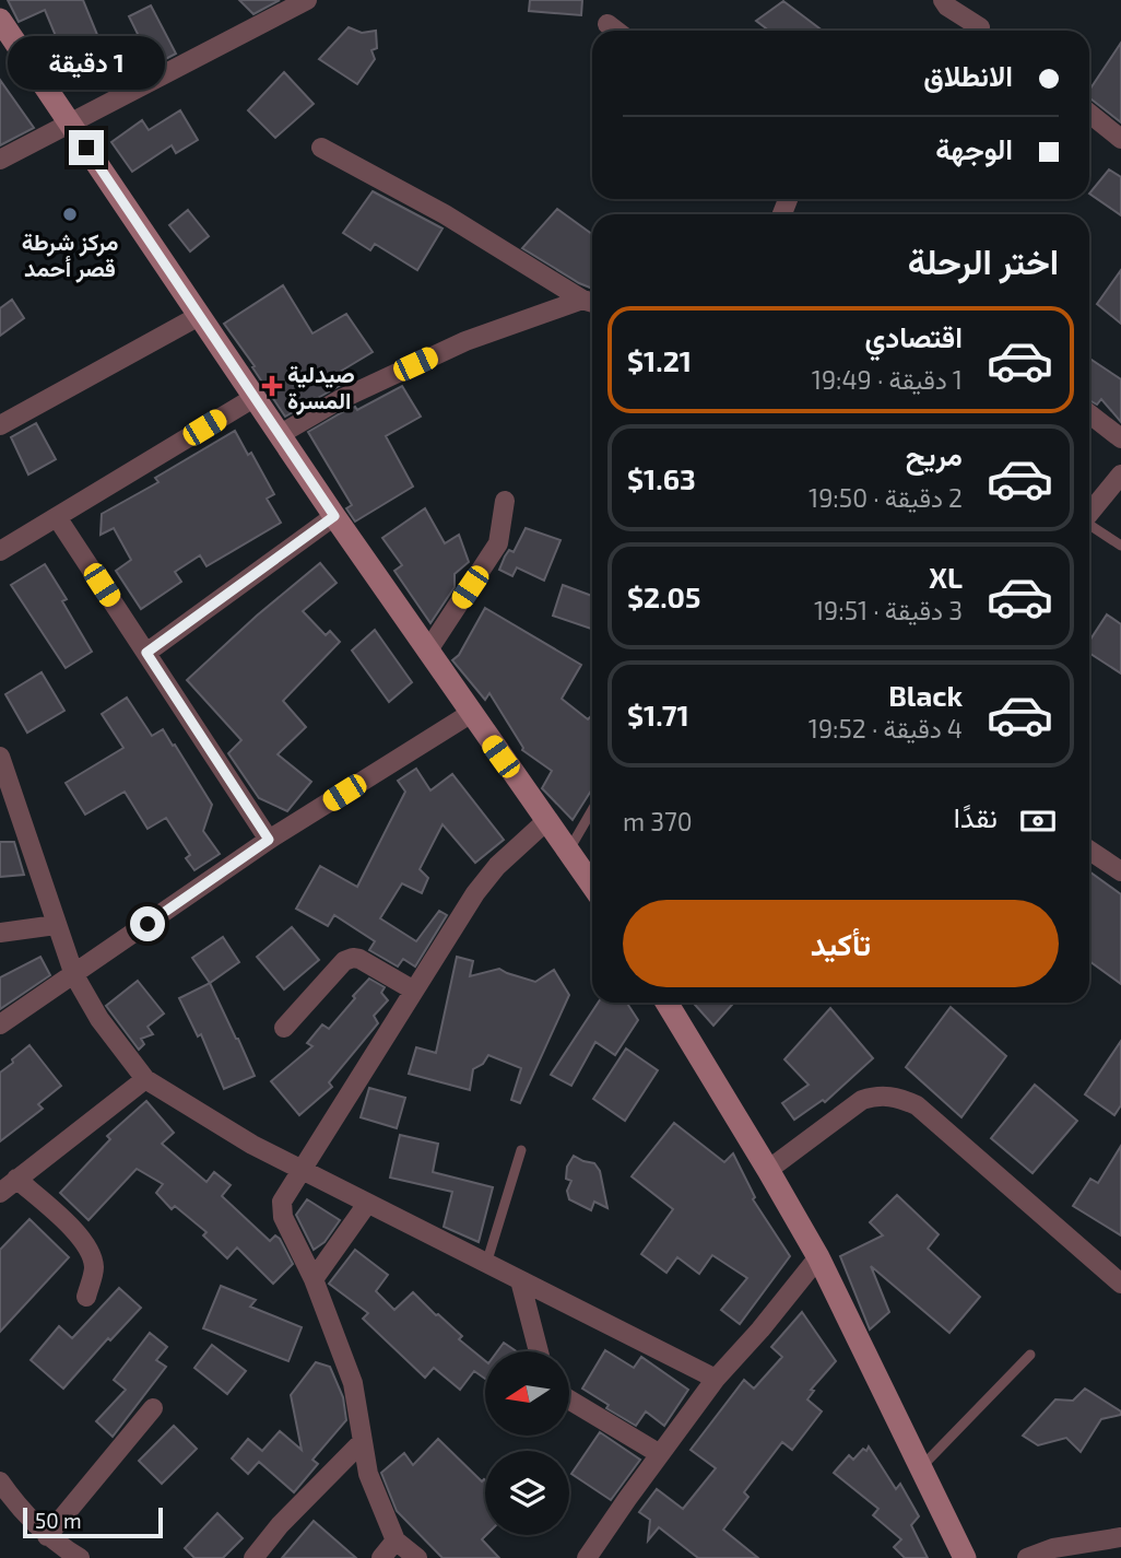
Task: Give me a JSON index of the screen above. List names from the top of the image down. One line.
{"places":{"other":["مركز شرطة قصر أحمد"],"health":["صيدلية المسرة"]},"scale_bar":"50 m","north":"left","page":{"banner":["الانطلاق","الوجهة"],"bubble":"1 دقيقة","heading":"اختر الرحلة","list":[{"name":"اقتصادي","note":"1 دقيقة · 19:49","value":"$1.21"},{"name":"مريح","note":"2 دقيقة · 19:50","value":"$1.63"},{"name":"XL","note":"3 دقيقة · 19:51","value":"$2.05"},{"name":"Black","note":"4 دقيقة · 19:52","value":"$1.71"}],"pay":["نقدًا","370 m"],"buttons":"تأكيد","scale":"50 m"}}
